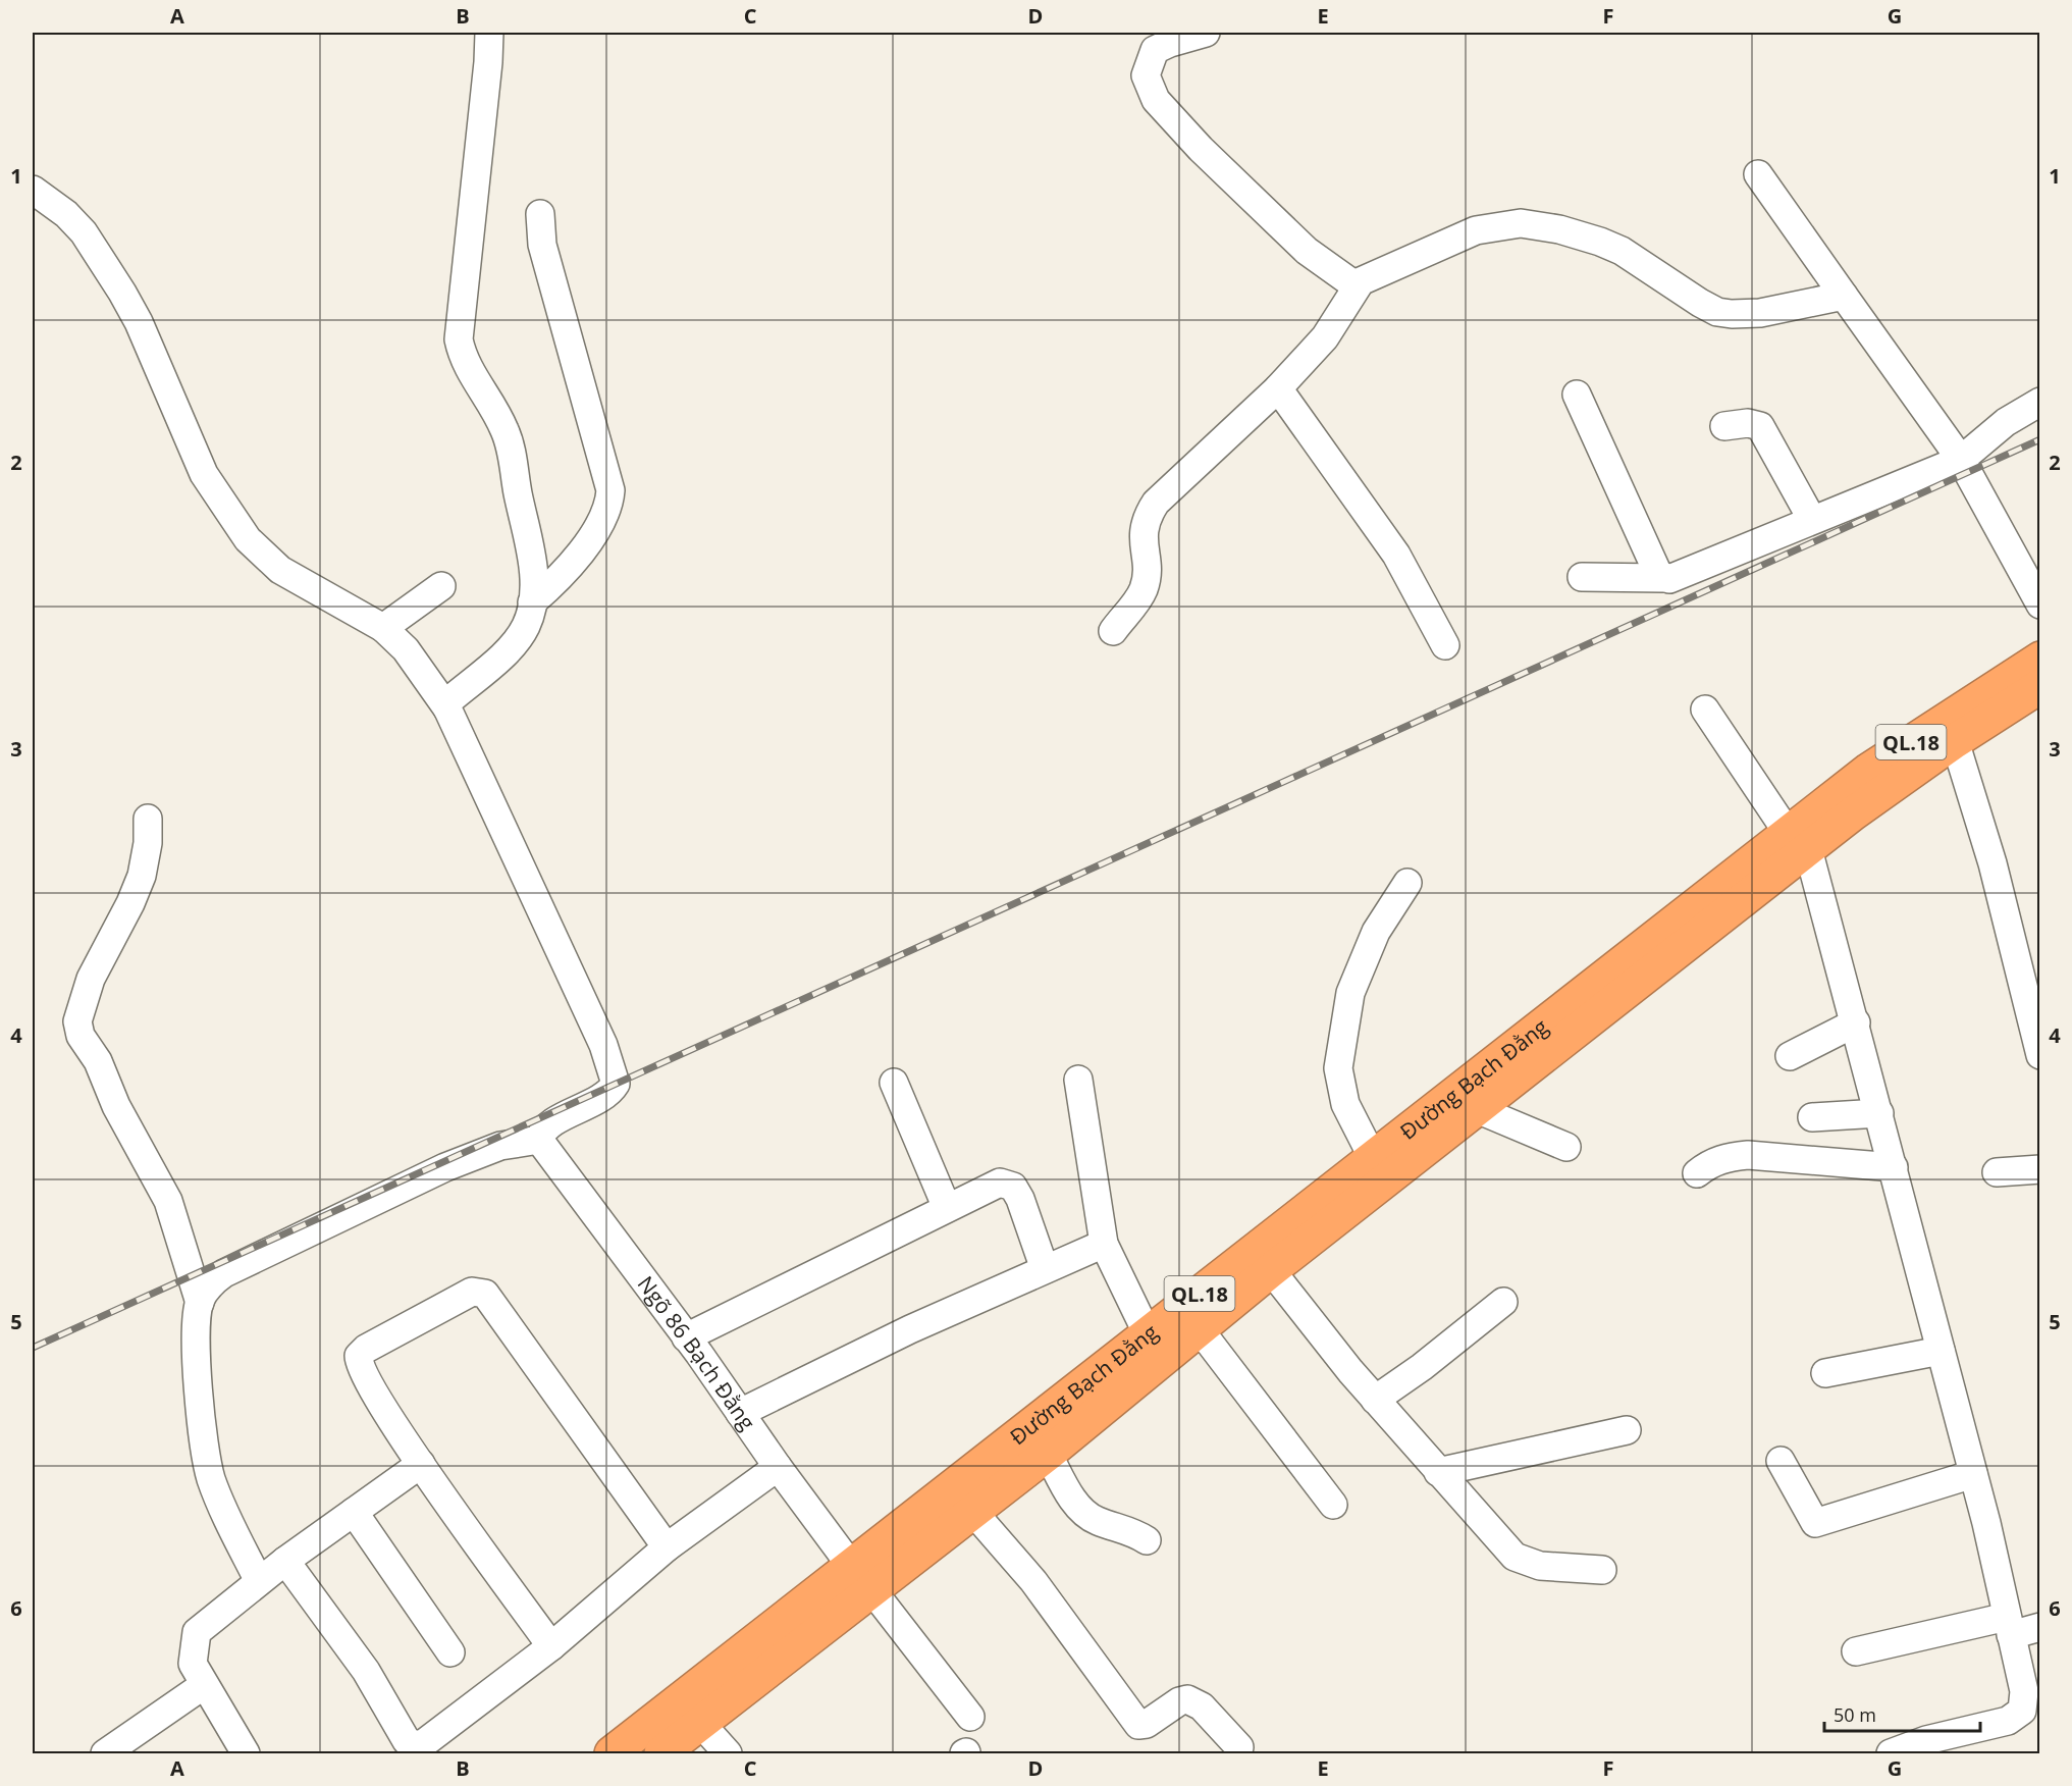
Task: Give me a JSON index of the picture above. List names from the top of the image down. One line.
{"streets":{"highway":["QL.18","Đường Bạch Đằng"],"street":["Ngõ 86 Bạch Đằng"]},"crossings":[["QL.18","Đường Bạch Đằng"],["Đường Bạch Đằng","Ngõ 86 Bạch Đằng"]],"scale_bar":"50 m","grid":{"columns":["A","B","C","D","E","F","G"],"rows":["1","2","3","4","5","6"]}}
